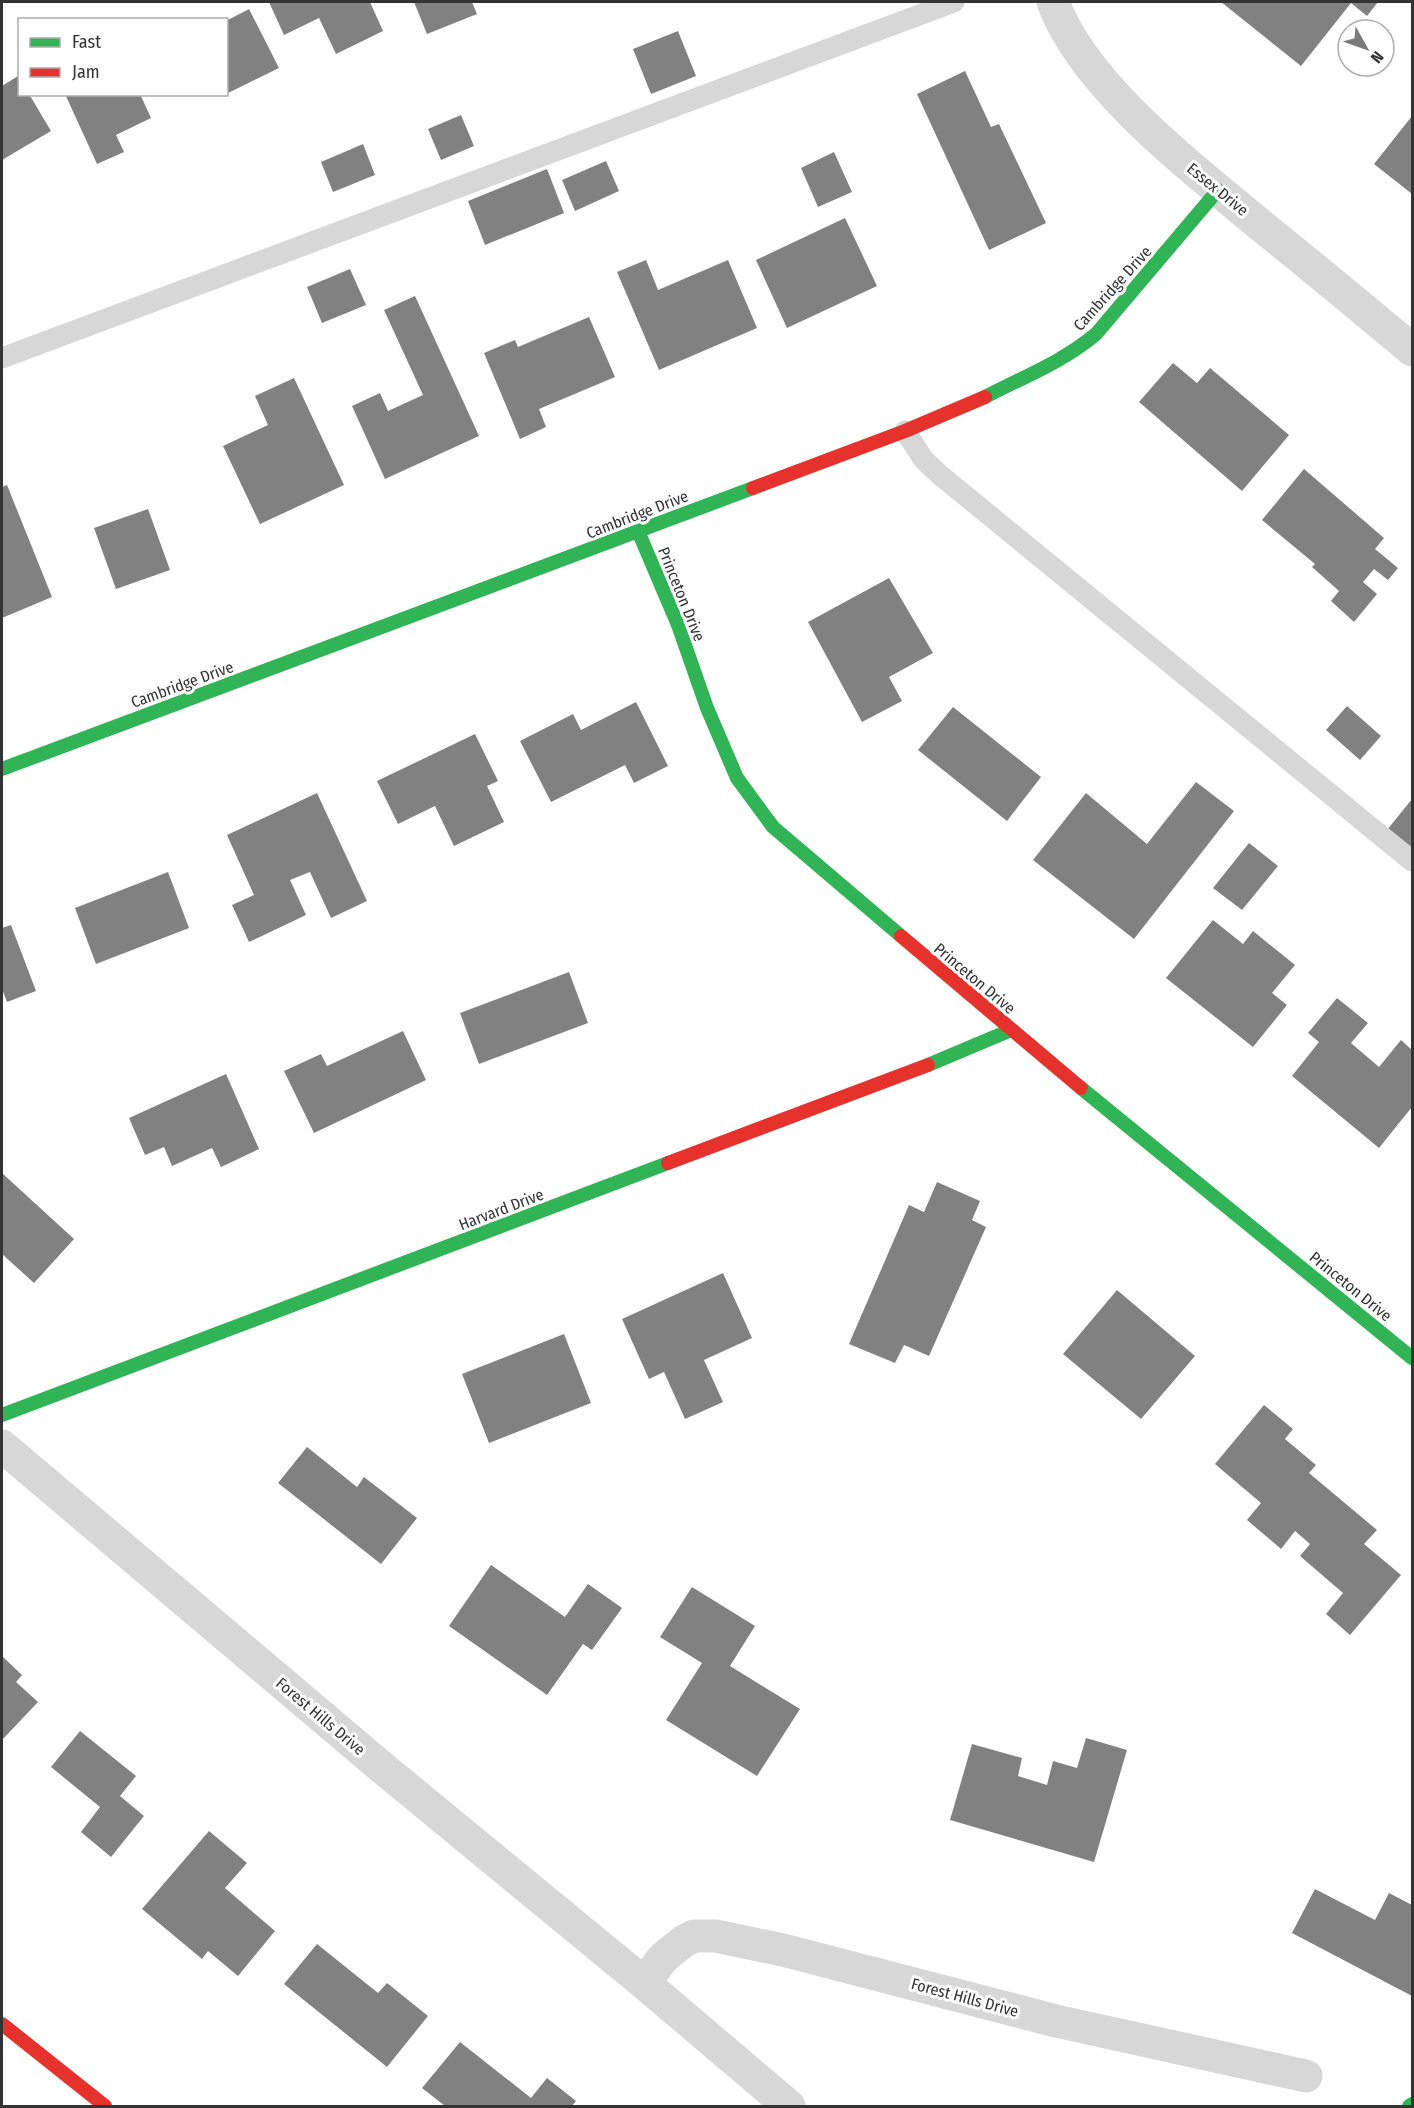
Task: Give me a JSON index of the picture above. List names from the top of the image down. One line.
{"streets":{"street":["Essex Drive","Cambridge Drive","Princeton Drive","Harvard Drive","Forest Hills Drive"]},"crossings":[["Essex Drive","Cambridge Drive"],["Cambridge Drive","Princeton Drive"],["Princeton Drive","Harvard Drive"]],"legend":["Fast","Jam"],"north":"bottom right"}
